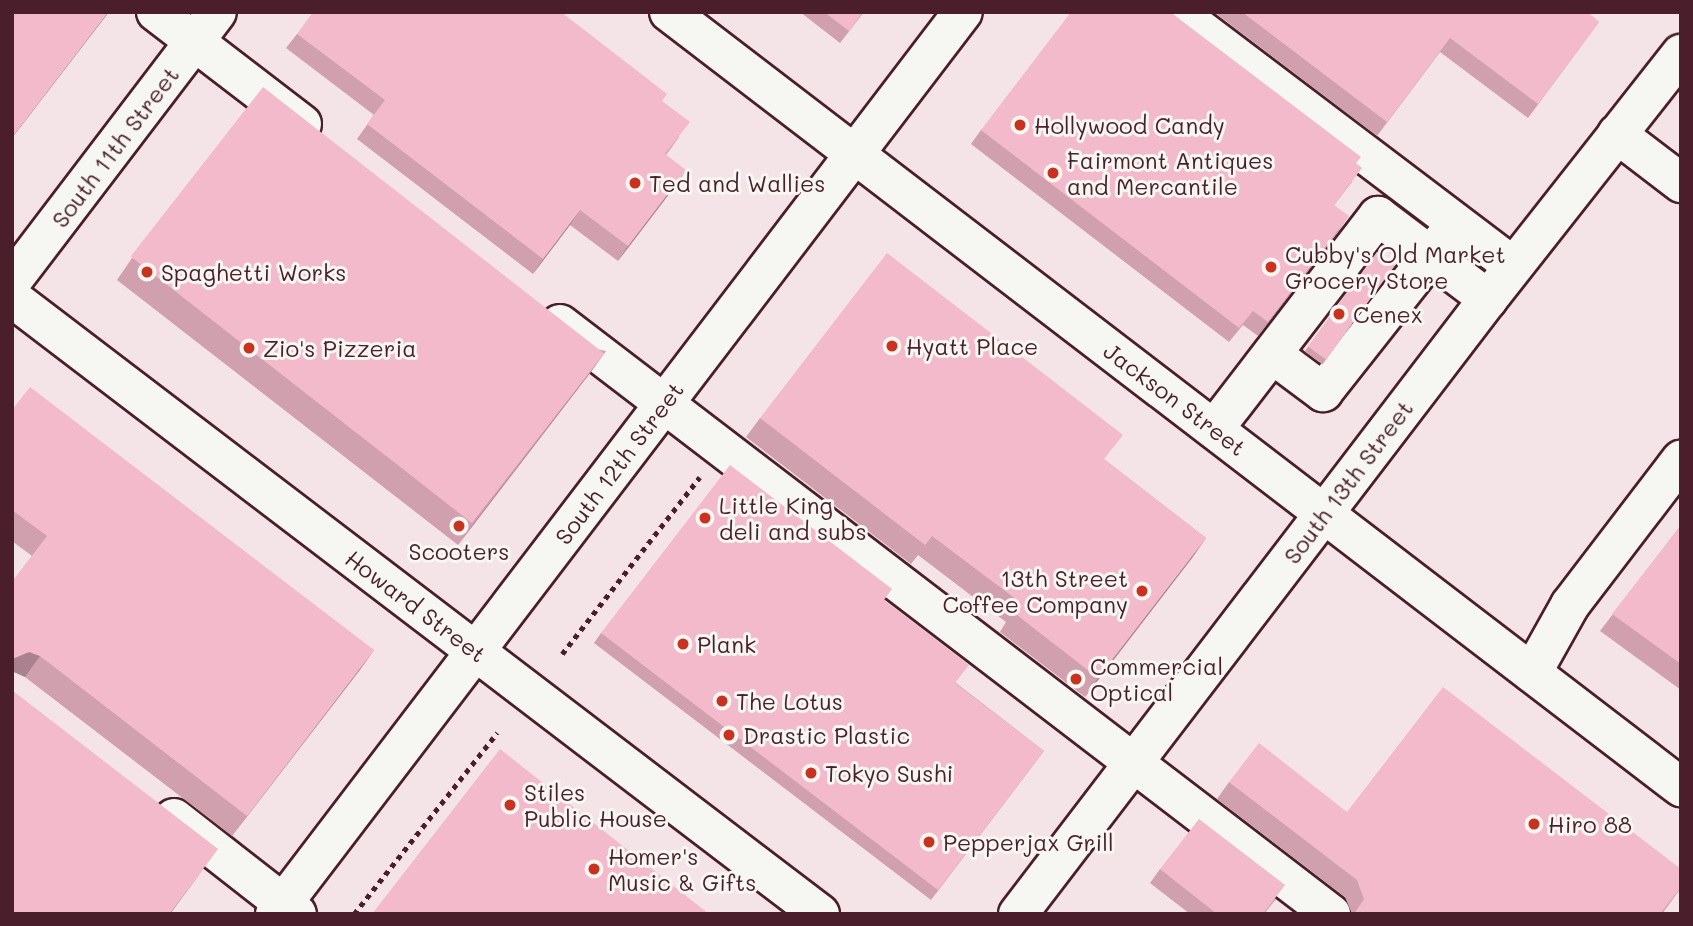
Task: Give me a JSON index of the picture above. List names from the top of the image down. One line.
{"streets":{"street":["South 11th Street","Jackson Street","South 12th Street","South 13th Street","Howard Street"]},"crossings":[["Jackson Street","South 12th Street"],["Jackson Street","South 13th Street"],["South 12th Street","Howard Street"]],"places":["Hollywood Candy","Fairmont Antiques and Mercantile","Ted and Wallies","Cubby's Old Market Grocery Store","Spaghetti Works","Cenex","Hyatt Place","Zio's Pizzeria","Little King deli and subs","Scooters","13th Street Coffee Company","Plank","Commercial Optical","The Lotus","Drastic Plastic","Tokyo Sushi","Stiles Public House","Hiro 88","Pepperjax Grill","Homer's Music & Gifts"]}
